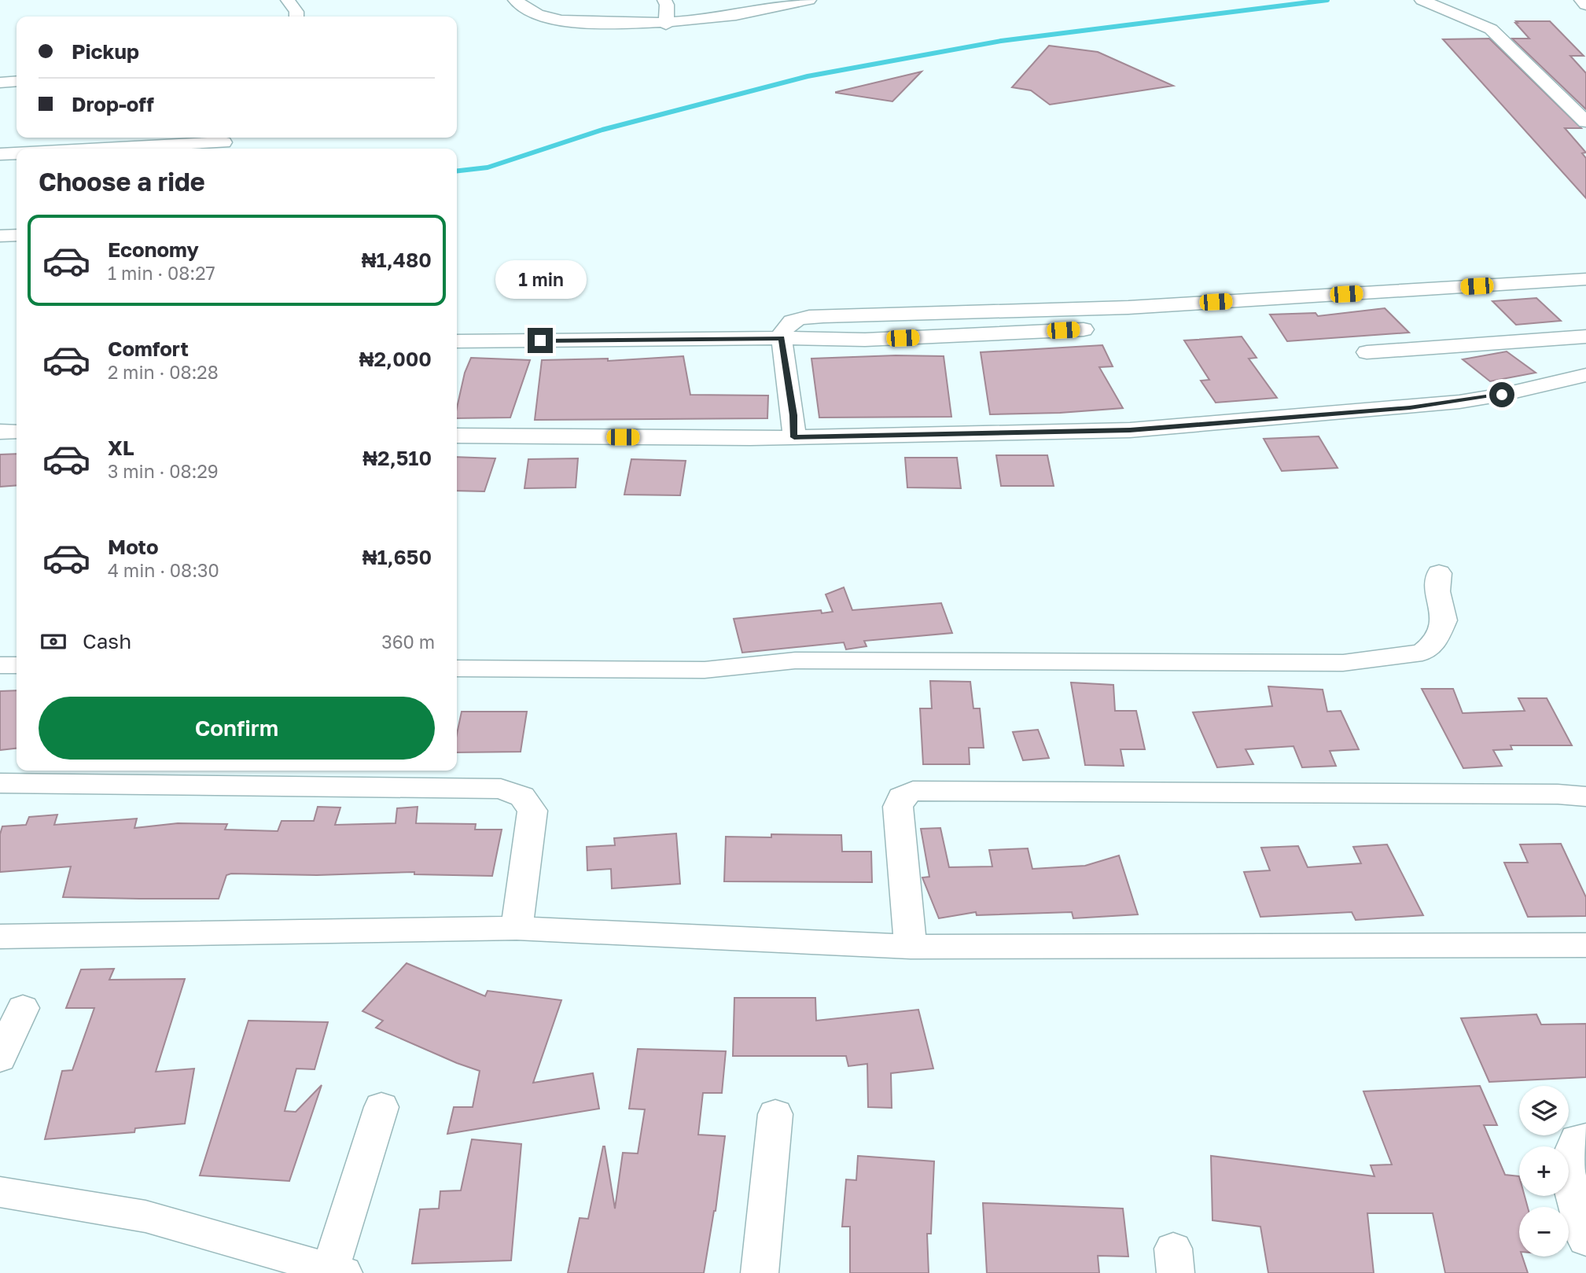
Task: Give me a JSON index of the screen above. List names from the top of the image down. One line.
{"page":{"banner":["Pickup","Drop-off"],"heading":"Choose a ride","list":[{"name":"Economy","note":"1 min · 08:27","value":"₦1,480"},{"name":"Comfort","note":"2 min · 08:28","value":"₦2,000"},{"name":"XL","note":"3 min · 08:29","value":"₦2,510"},{"name":"Moto","note":"4 min · 08:30","value":"₦1,650"}],"bubble":"1 min","pay":["Cash","360 m"],"buttons":"Confirm","map_buttons":["+","−"]}}
